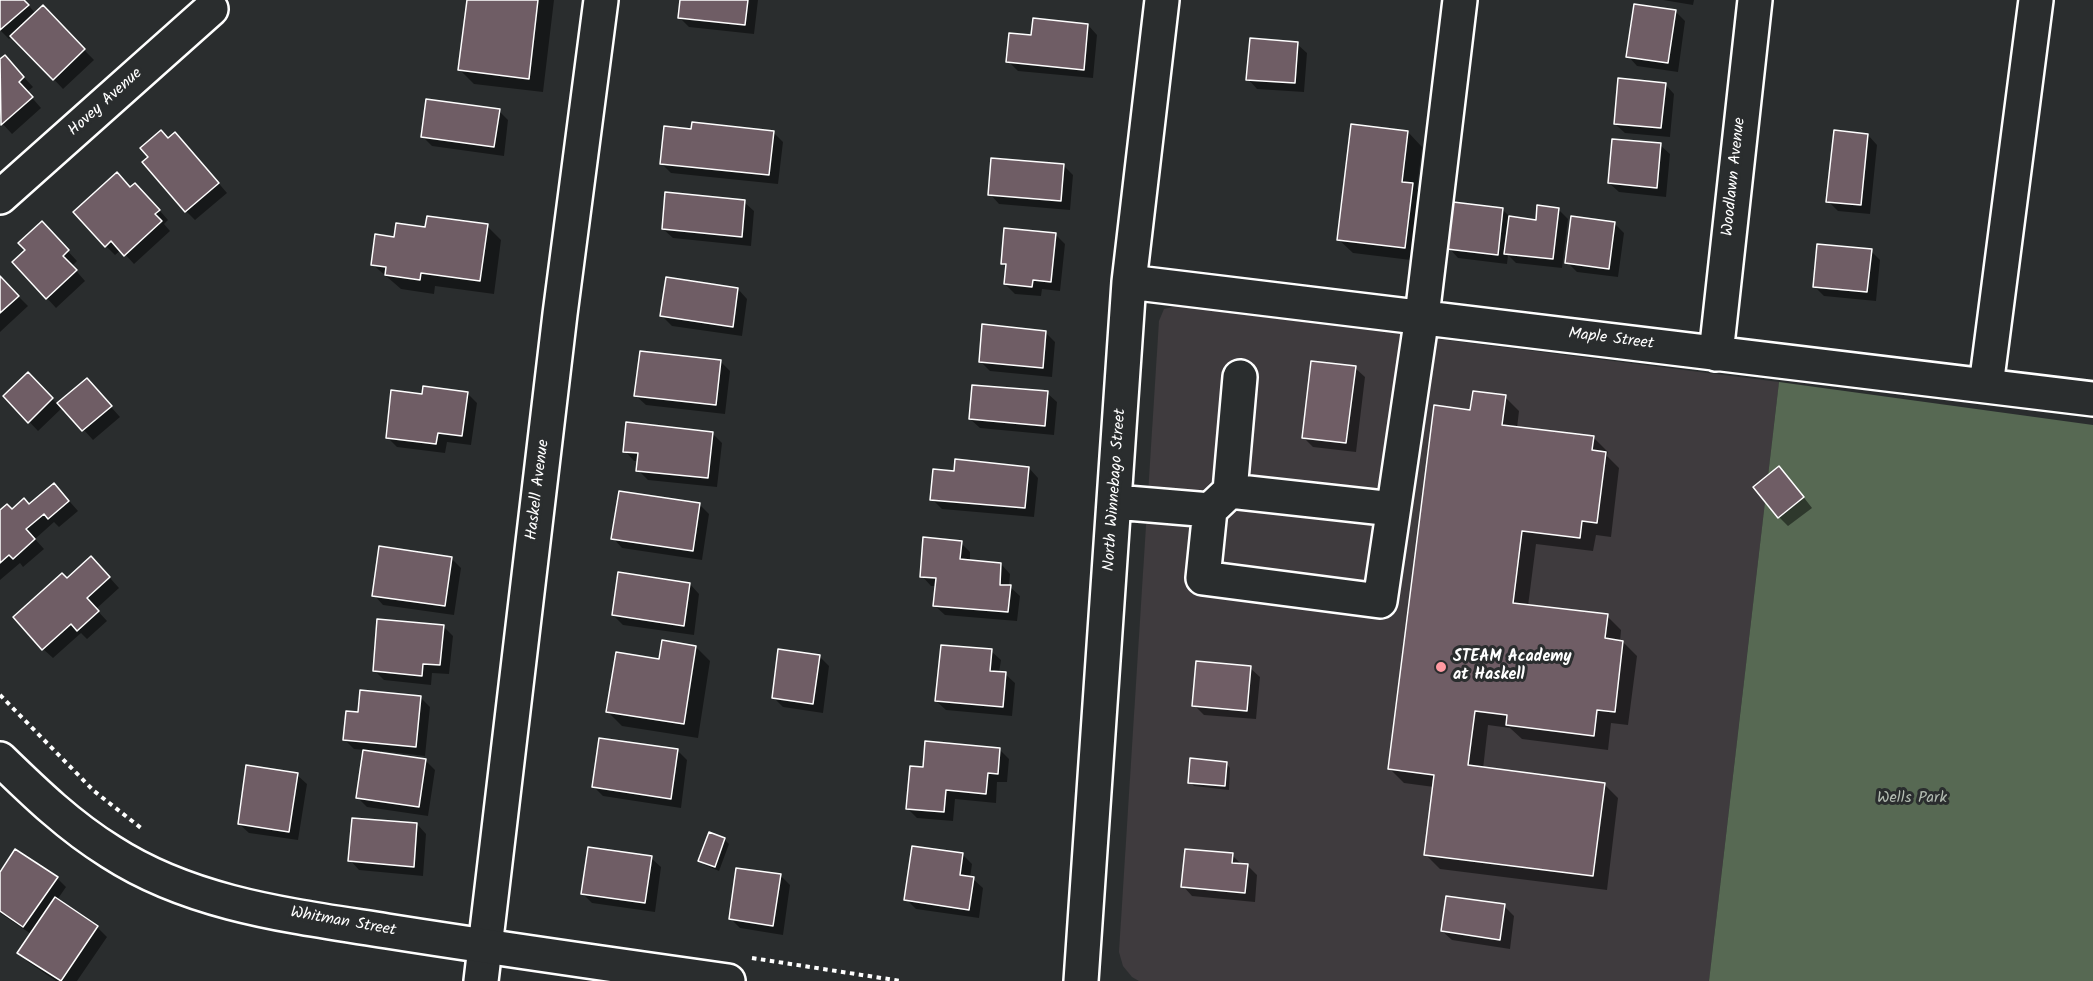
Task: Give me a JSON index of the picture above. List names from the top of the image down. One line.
{"streets":{"street":["Hovey Avenue","Woodlawn Avenue","Maple Street","Haskell Avenue","North Winnebago Street","Whitman Street"]},"crossings":[["Woodlawn Avenue","Maple Street"],["Maple Street","North Winnebago Street"],["Haskell Avenue","Whitman Street"]],"parks":["Wells Park"],"places":["STEAM Academy at Haskell"]}
